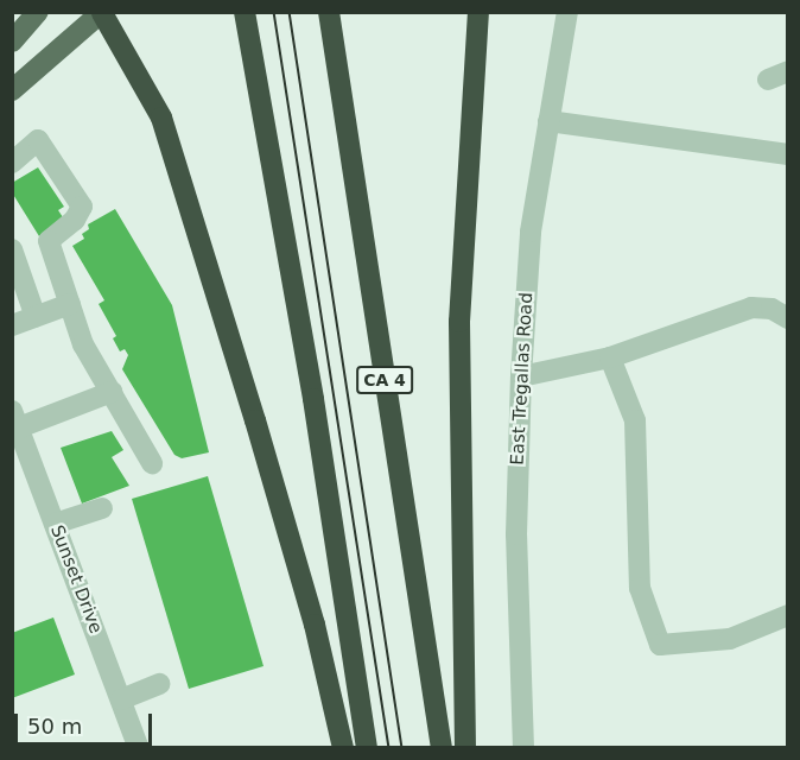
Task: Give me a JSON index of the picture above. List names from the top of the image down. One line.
{"streets":{"highway":["CA 4"],"street":["East Tregallas Road","Sunset Drive"]},"scale_bar":"50 m"}
